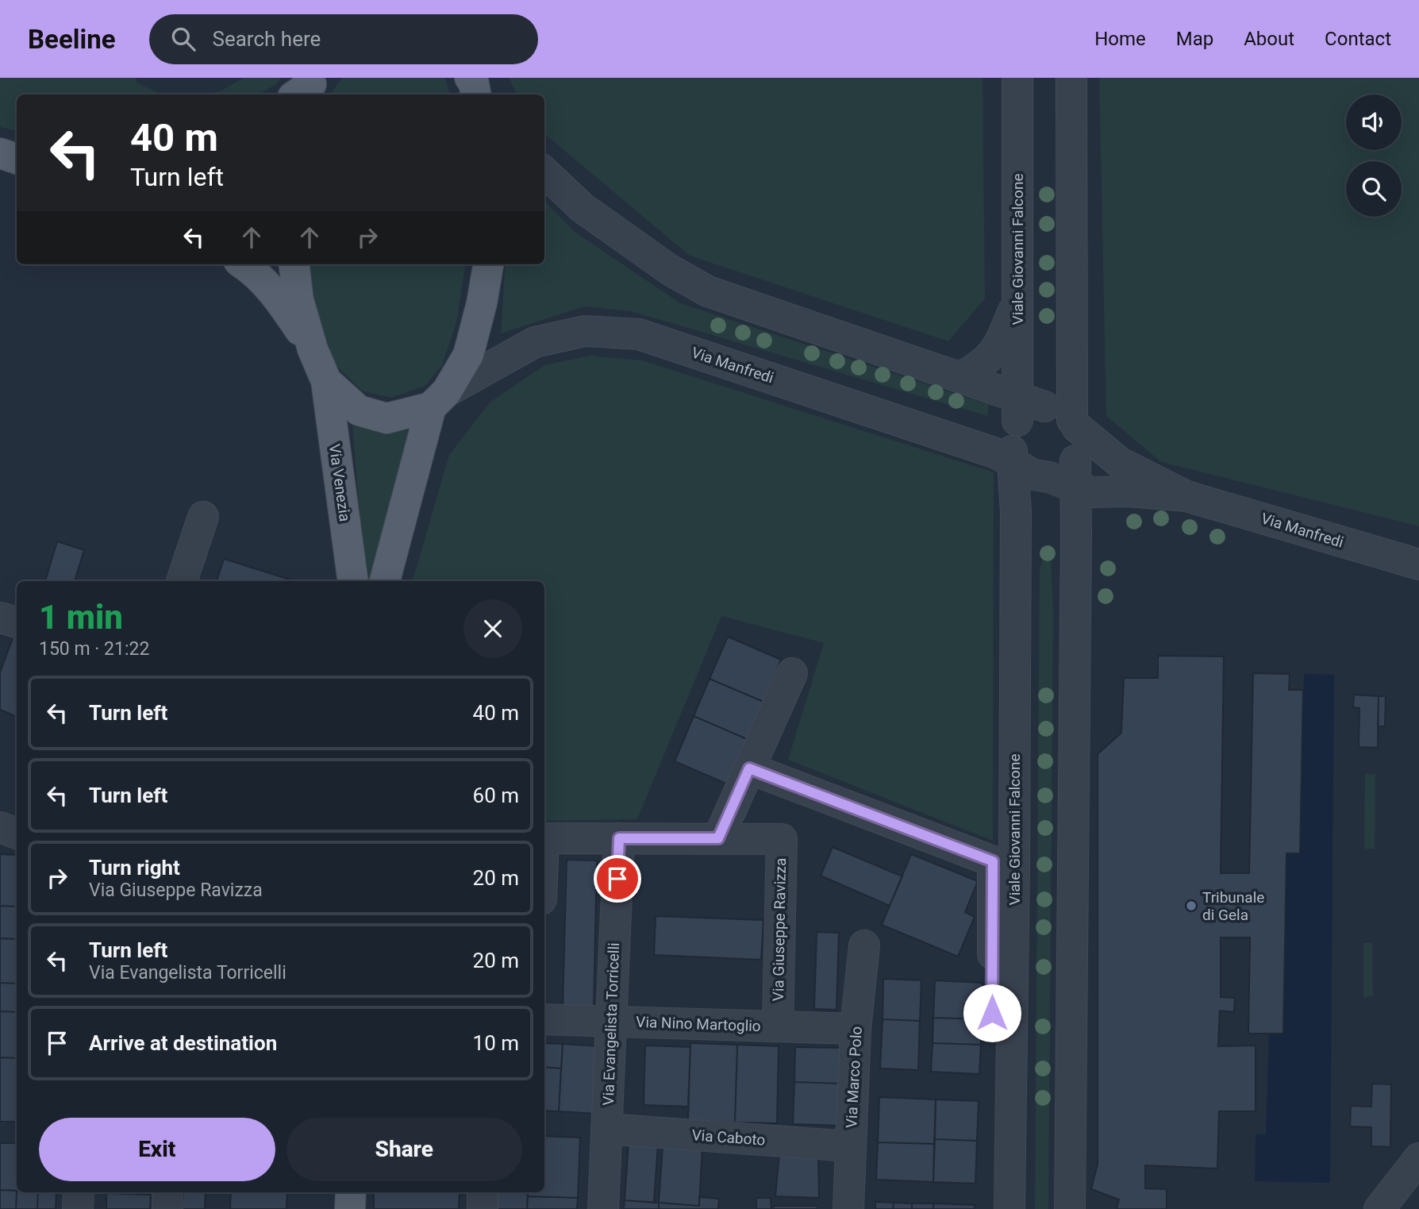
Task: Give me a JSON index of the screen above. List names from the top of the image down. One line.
{"streets":{"main road":["Via Venezia"],"street":["Viale Giovanni Falcone","Via Manfredi","Via Giuseppe Ravizza","Via Evangelista Torricelli","Via Nino Martoglio","Via Marco Polo","Via Caboto"]},"crossings":[["Viale Giovanni Falcone","Via Manfredi"],["Via Giuseppe Ravizza","Via Evangelista Torricelli"],["Via Giuseppe Ravizza","Via Nino Martoglio"],["Via Evangelista Torricelli","Via Nino Martoglio"],["Via Evangelista Torricelli","Via Caboto"],["Via Nino Martoglio","Via Marco Polo"],["Via Marco Polo","Via Caboto"]],"places":["Tribunale di Gela"],"page":{"header":"Beeline","search":"Search here","nav":["Home","Map","About","Contact"],"turn":["40 m","Turn left"],"heading":["1 min","150 m · 21:22"],"list":[{"name":"Turn left","value":"40 m"},{"name":"Turn left","value":"60 m"},{"name":"Turn right","note":"Via Giuseppe Ravizza","value":"20 m"},{"name":"Turn left","note":"Via Evangelista Torricelli","value":"20 m"},{"name":"Arrive at destination","value":"10 m"}],"buttons":["Exit","Share"]}}
